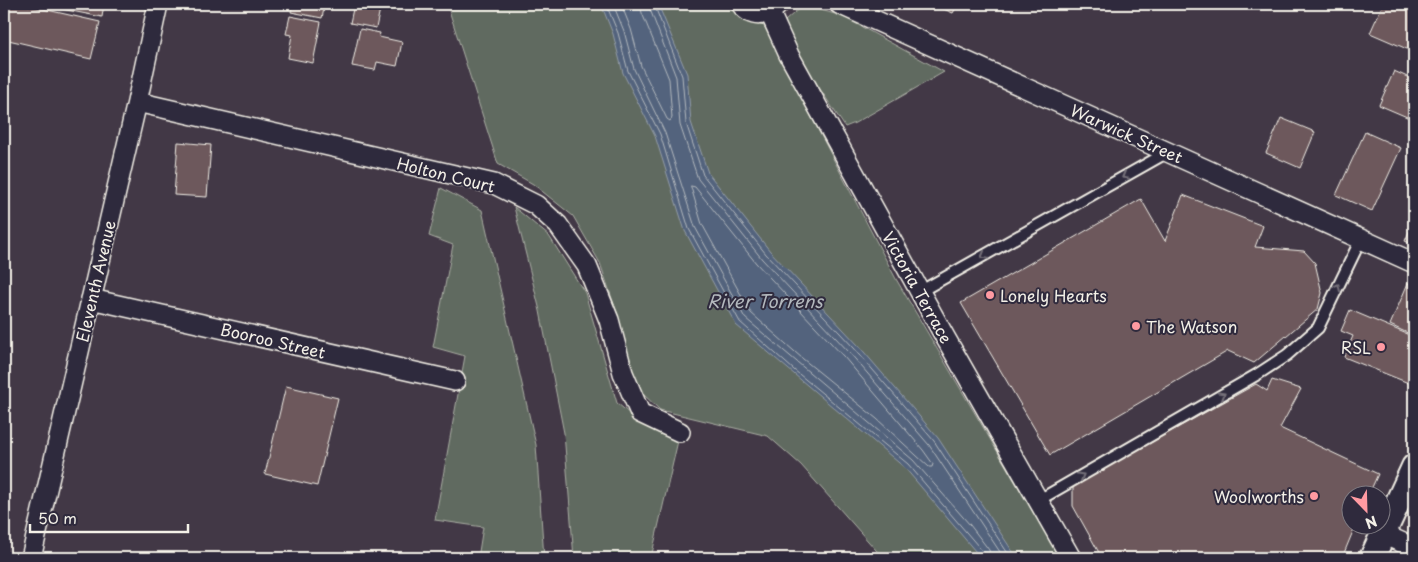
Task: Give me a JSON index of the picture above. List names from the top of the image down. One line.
{"streets":{"street":["Warwick Street","Holton Court","Eleventh Avenue","Victoria Terrace","Booroo Street"]},"crossings":[["Holton Court","Eleventh Avenue"],["Eleventh Avenue","Booroo Street"]],"water":["River Torrens"],"places":["Lonely Hearts","The Watson","RSL","Woolworths"],"scale_bar":"50 m","north":"bottom right"}
